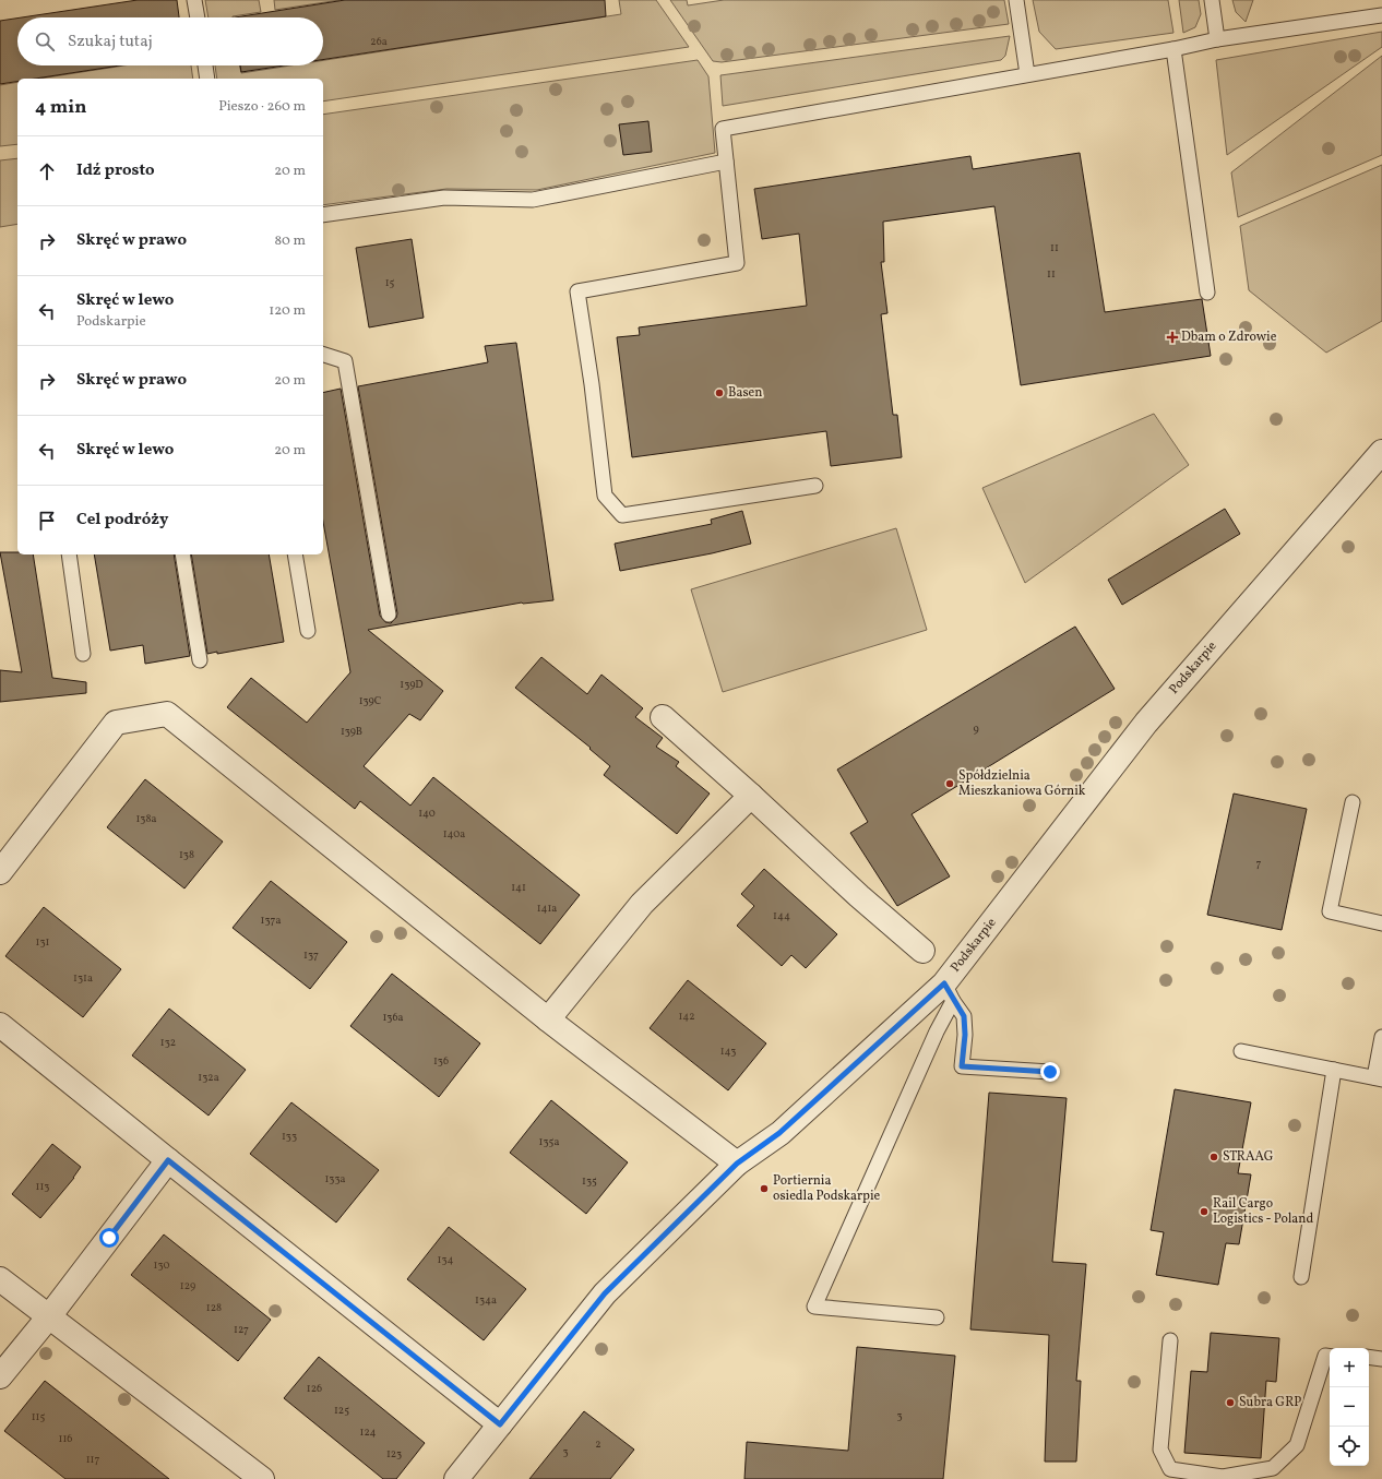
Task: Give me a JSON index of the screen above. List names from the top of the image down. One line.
{"streets":{"street":["Podskarpie"]},"places":{"health":["Dbam o Zdrowie"],"other":["Basen","Spółdzielnia Mieszkaniowa Górnik","STRAAG","Portiernia osiedla Podskarpie","Rail Cargo Logistics - Poland","Subra GRP"]},"house_numbers":["26a","11","11","15","139D","139C","9","139B","140","138a","140a","138","7","141","141a","144","137a","131","137","131a","142","136a","132","143","136","132a","133","135a","133a","135","113","134","130","129","134a","128","127","126","125","3","115","124","116","2","3","123","117"],"page":{"search":"Szukaj tutaj","heading":["4 min","Pieszo · 260 m"],"list":[["Idź prosto","20 m"],["Skręć w prawo","80 m"],["Skręć w lewo","Podskarpie","120 m"],["Skręć w prawo","20 m"],["Skręć w lewo","20 m"],"Cel podróży"],"map_buttons":["+","−"]}}
